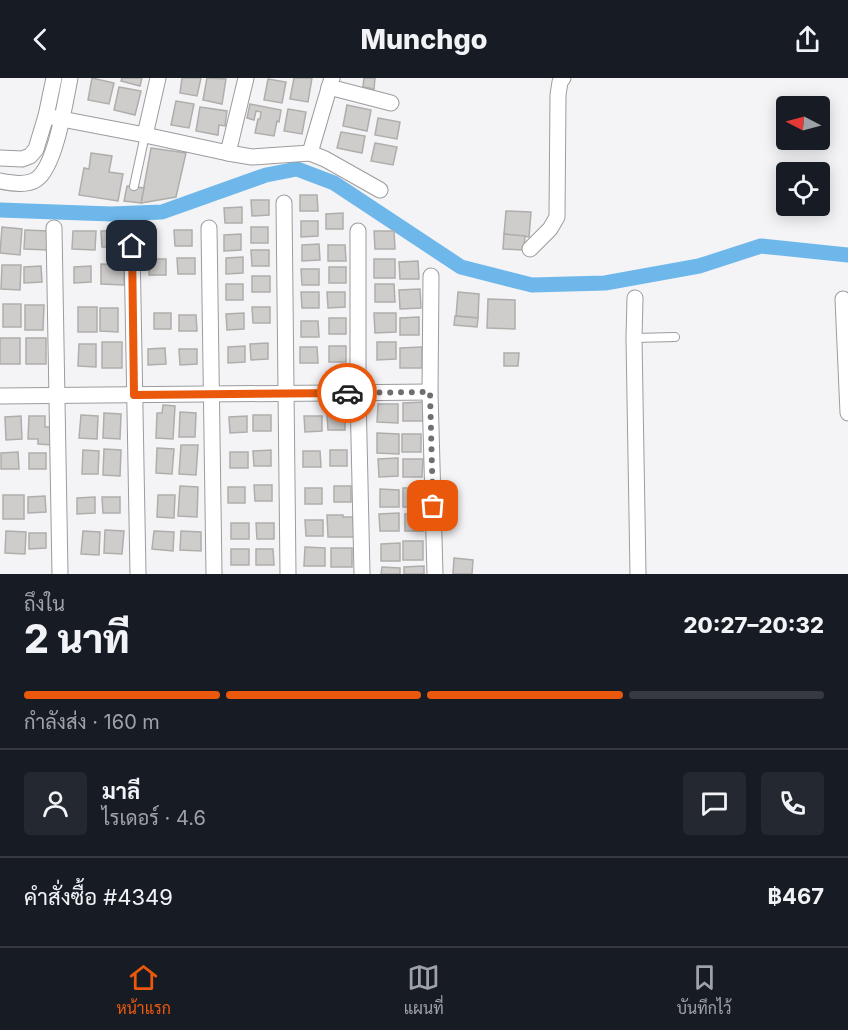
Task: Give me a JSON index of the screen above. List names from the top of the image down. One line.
{"north":"left","page":{"header":"Munchgo","heading":["2 นาที","ถึงใน","20:27–20:32"],"panel":["มาลี","ไรเดอร์ · 4.6","คำสั่งซื้อ #4349","฿467"],"bar":"กำลังส่ง · 160 m","tabs":["หน้าแรก","แผนที่","บันทึกไว้"]}}
